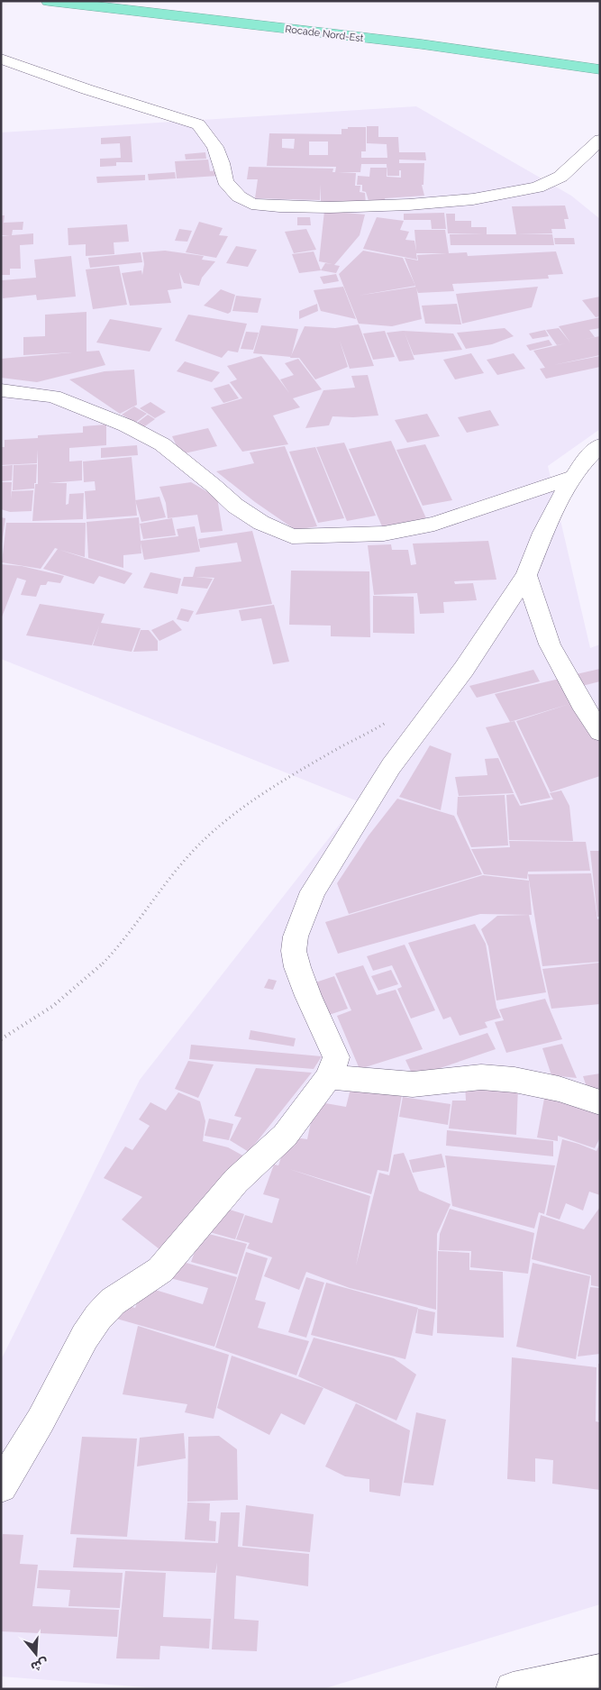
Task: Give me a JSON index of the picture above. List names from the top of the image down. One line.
{"streets":{"highway":["Rocade Nord-Est"]},"north":"bottom"}
